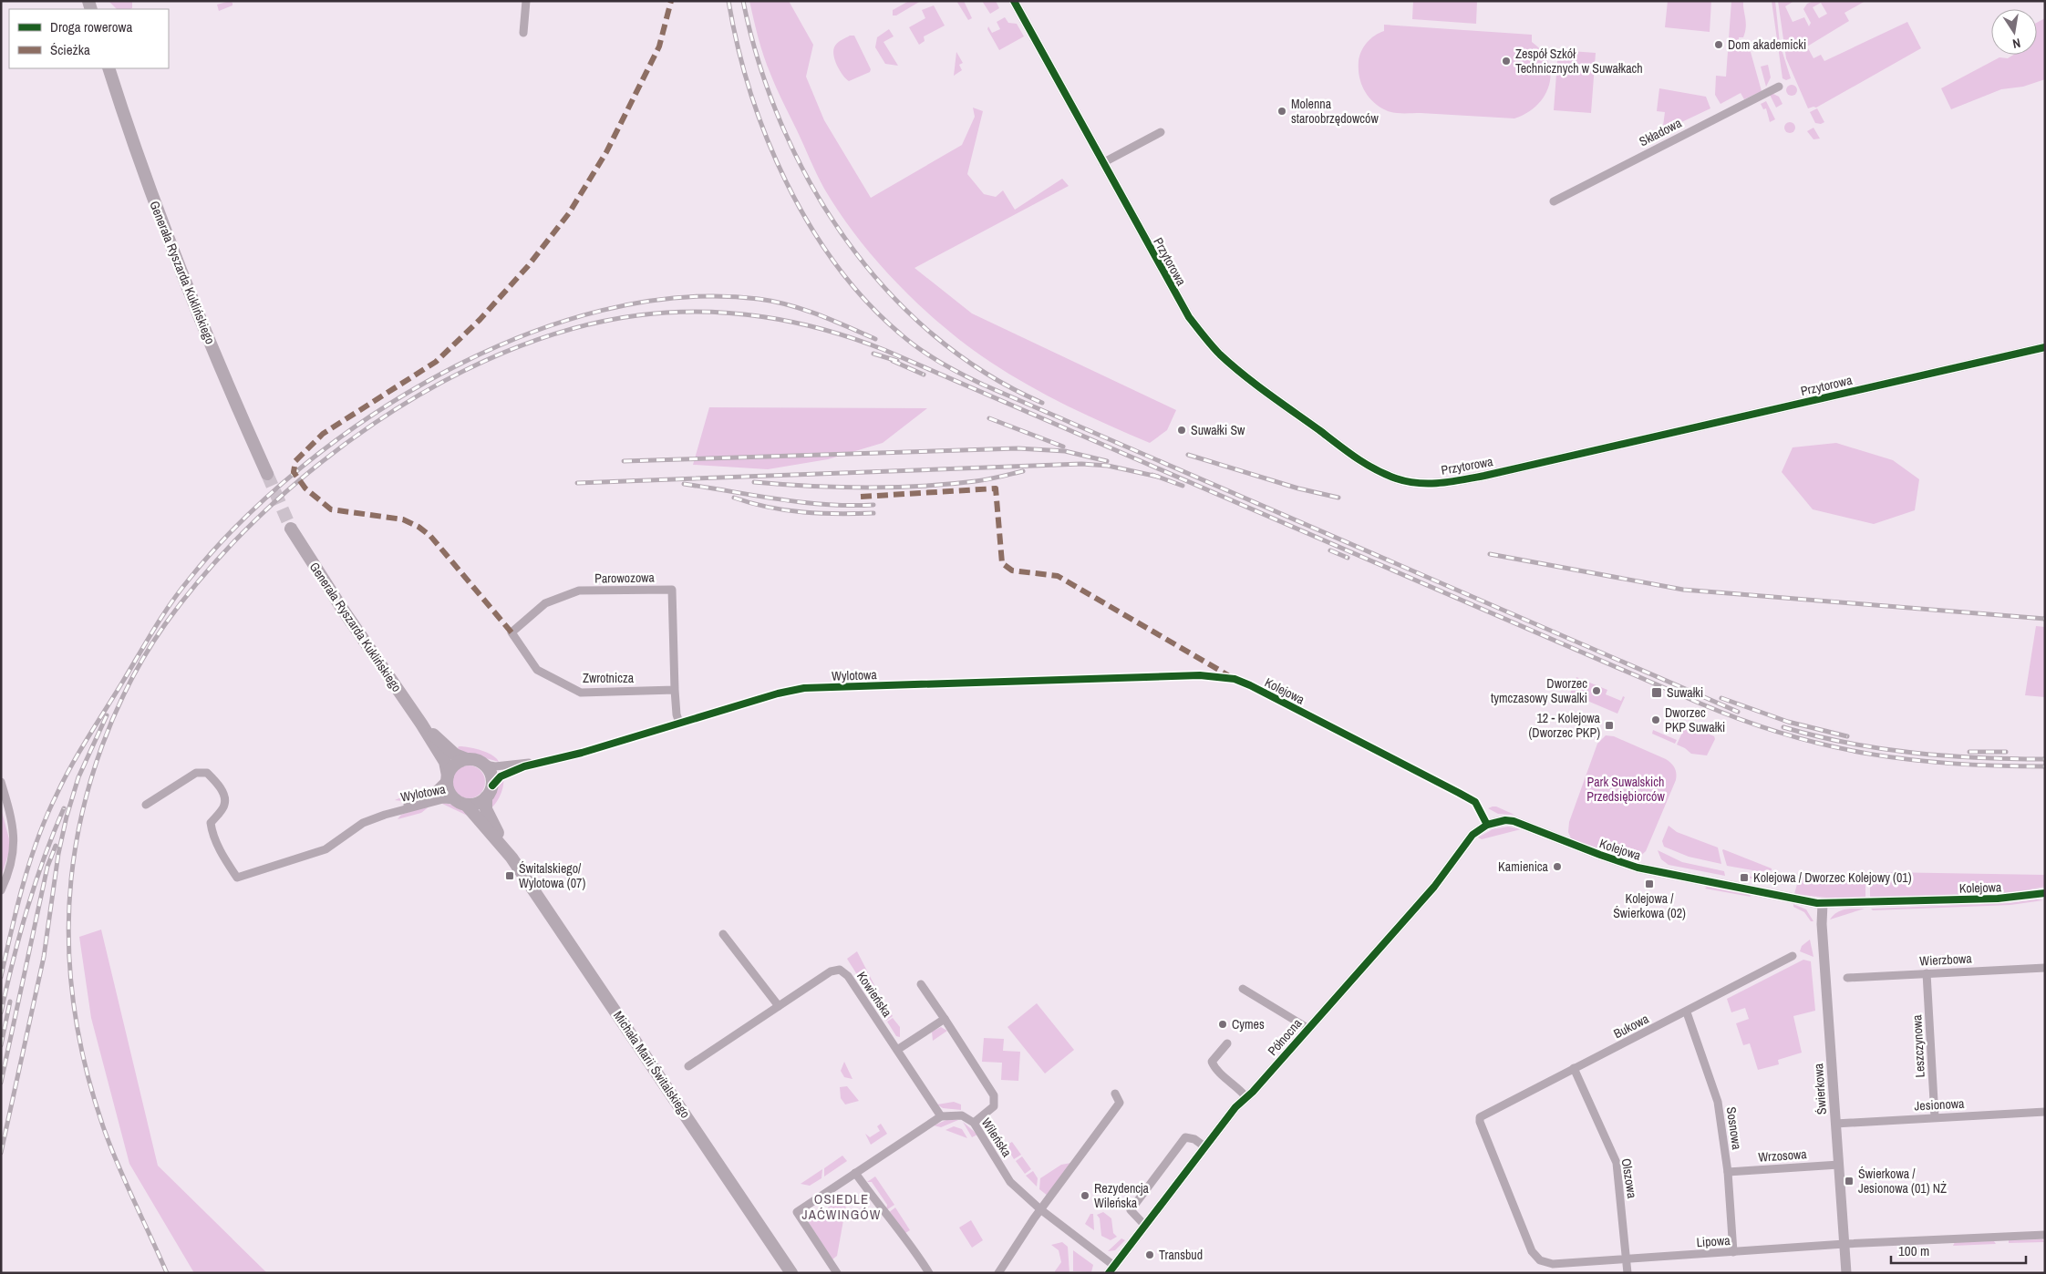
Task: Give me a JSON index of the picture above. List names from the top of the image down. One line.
{"streets":{"main road":["Generała Ryszarda Kuklińskiego","Michała Marii Świtalskiego"],"street":["Składowa","Przytorowa","Parowozowa","Wylotowa","Zwrotnicza","Kolejowa","Wierzbowa","Kowieńska","Bukowa","Północna","Leszczynowa","Świerkowa","Jesionowa","Sosnowa","Wileńska","Wrzosowa","Olszowa","Lipowa"]},"crossings":[["Generała Ryszarda Kuklińskiego","Wylotowa"],["Generała Ryszarda Kuklińskiego","Michała Marii Świtalskiego"],["Parowozowa","Wylotowa"],["Parowozowa","Zwrotnicza"],["Wylotowa","Kolejowa"],["Wylotowa","Michała Marii Świtalskiego"],["Kolejowa","Północna"],["Kolejowa","Świerkowa"],["Wierzbowa","Leszczynowa"],["Kowieńska","Wileńska"],["Bukowa","Sosnowa"],["Bukowa","Olszowa"],["Bukowa","Lipowa"],["Północna","Wileńska"],["Leszczynowa","Jesionowa"],["Świerkowa","Jesionowa"],["Świerkowa","Wrzosowa"],["Świerkowa","Lipowa"],["Sosnowa","Wrzosowa"],["Sosnowa","Lipowa"],["Olszowa","Lipowa"]],"districts":["OSIEDLE JAĆWINGÓW"],"parks":["Park Suwalskich Przedsiębiorców"],"places":{"other":["Dom akademicki","Zespół Szkół Technicznych w Suwałkach","Molenna staroobrzędowców","Suwałki Sw","Dworzec tymczasowy Suwalki","Dworzec PKP Suwałki","Kamienica","Cymes","Rezydencja Wileńska","Transbud"],"transit":["Suwałki","12 - Kolejowa (Dworzec PKP)","Świtalskiego/ Wylotowa (07)","Kolejowa / Dworzec Kolejowy (01)","Kolejowa / Świerkowa (02)","Świerkowa / Jesionowa (01) NŻ"]},"legend":["Droga rowerowa","Ścieżka"],"scale_bar":"100 m","north":"bottom"}
